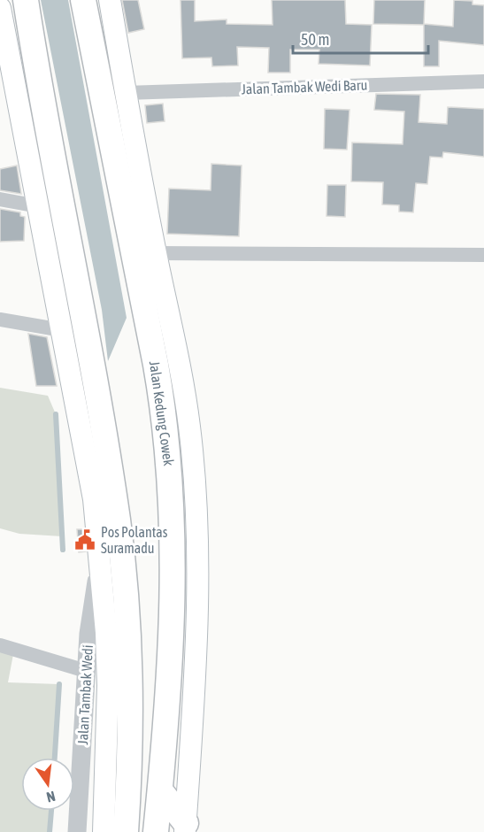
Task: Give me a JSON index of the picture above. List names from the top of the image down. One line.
{"streets":{"highway":["Jalan Kedung Cowek"],"street":["Jalan Tambak Wedi Baru","Jalan Tambak Wedi"]},"crossings":[["Jalan Tambak Wedi Baru","Jalan Kedung Cowek"]],"places":{"public building":["Pos Polantas Suramadu"]},"scale_bar":"50 m","north":"bottom"}
